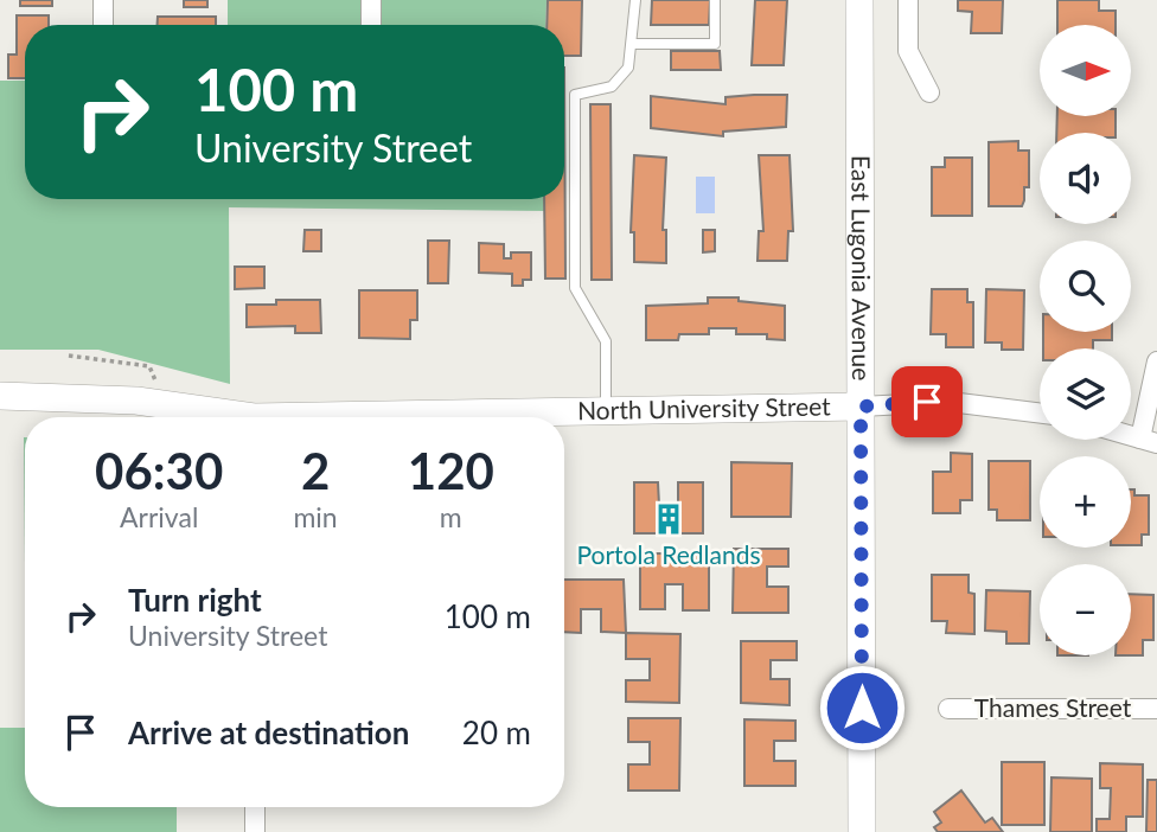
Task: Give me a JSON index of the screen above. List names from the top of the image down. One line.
{"streets":{"street":["East Lugonia Avenue","North University Street","Thames Street"]},"crossings":[["East Lugonia Avenue","North University Street"]],"places":{"building":["Portola Redlands"]},"north":"right","page":{"map_buttons":["+","−"],"turn":["100 m","University Street"],"eta":["06:30","Arrival","2","min","120","m"],"list":[{"name":"Turn right","note":"University Street","value":"100 m"},{"name":"Arrive at destination","value":"20 m"}]}}
